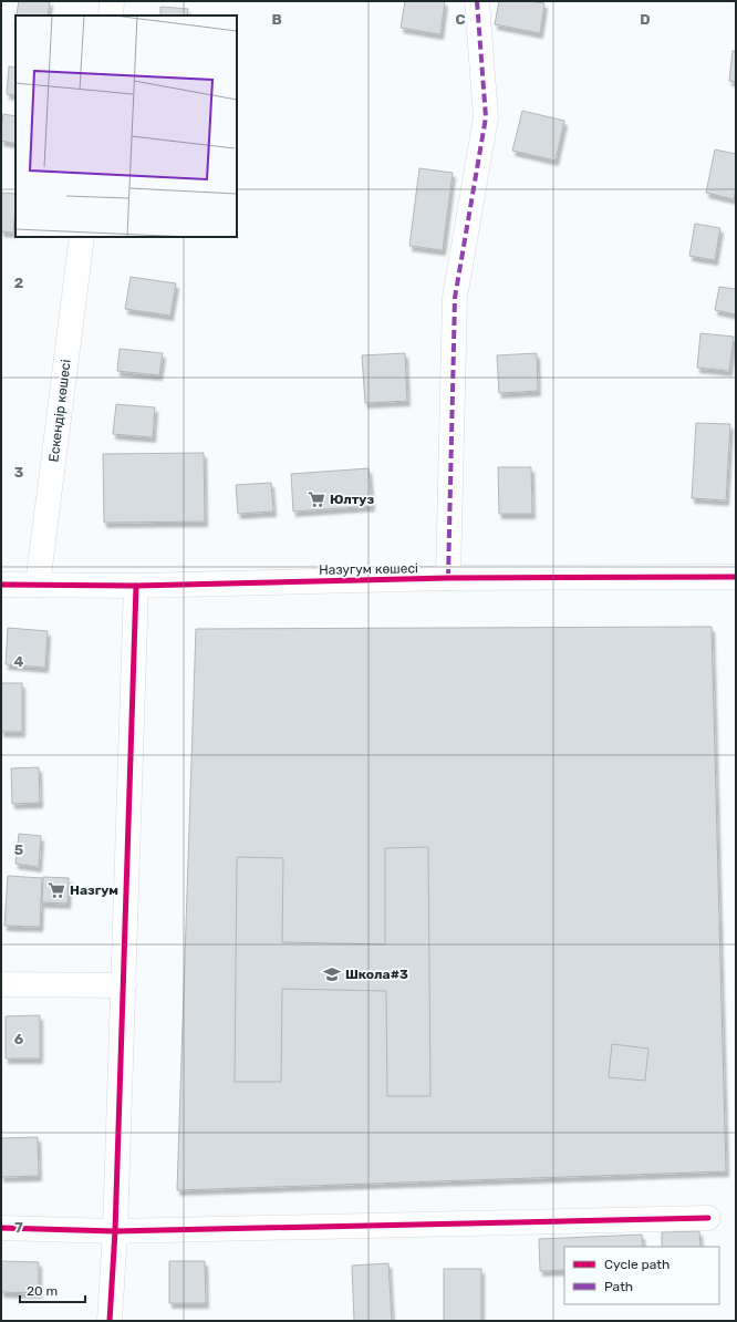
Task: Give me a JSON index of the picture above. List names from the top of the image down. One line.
{"streets":{"street":["Ескендір көшесі","Назугум көшесі"]},"crossings":[["Ескендір көшесі","Назугум көшесі"]],"places":{"supermarket":["Юлтуз","Назгум"],"school or university":["Школа#3"]},"legend":["Cycle path","Path"],"scale_bar":"20 m","grid":{"columns":["B","C","D"],"rows":["2","3","4","5","6","7"]}}
